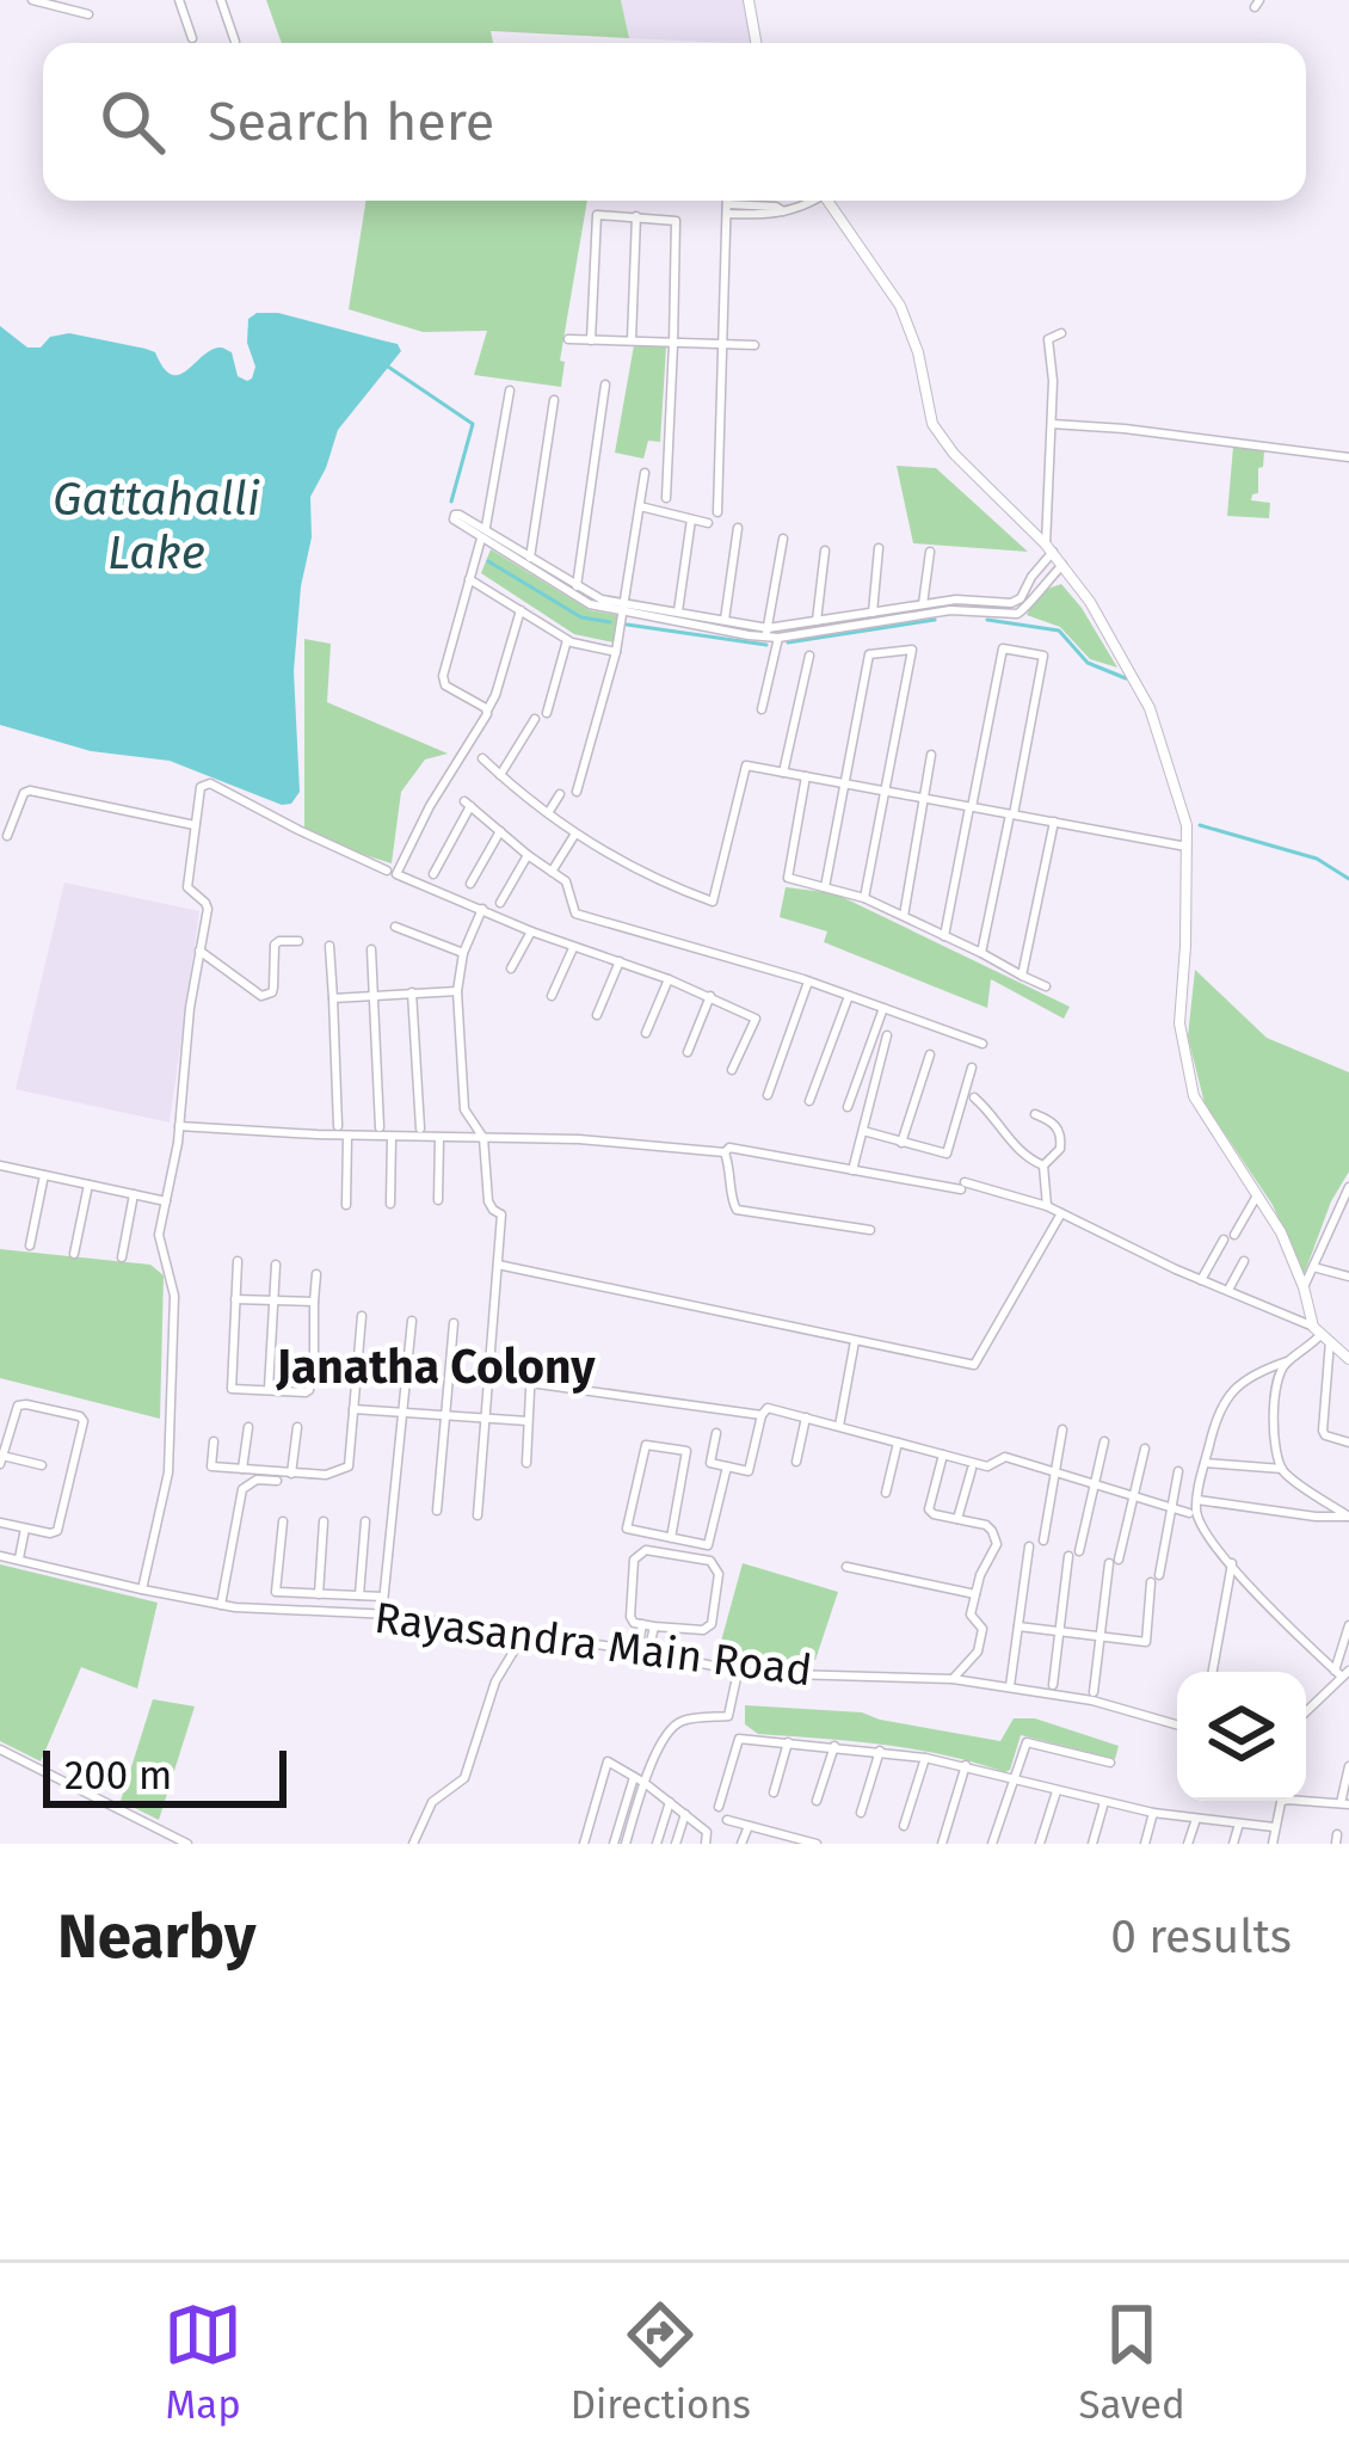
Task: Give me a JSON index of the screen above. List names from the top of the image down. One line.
{"streets":{"street":["Rayasandra Main Road"]},"districts":["Janatha Colony"],"water":["Gattahalli Lake"],"scale_bar":"200 m","page":{"search":"Search here","scale":"200 m","heading":["Nearby","0 results"],"nav":["Map","Directions","Saved"]}}
